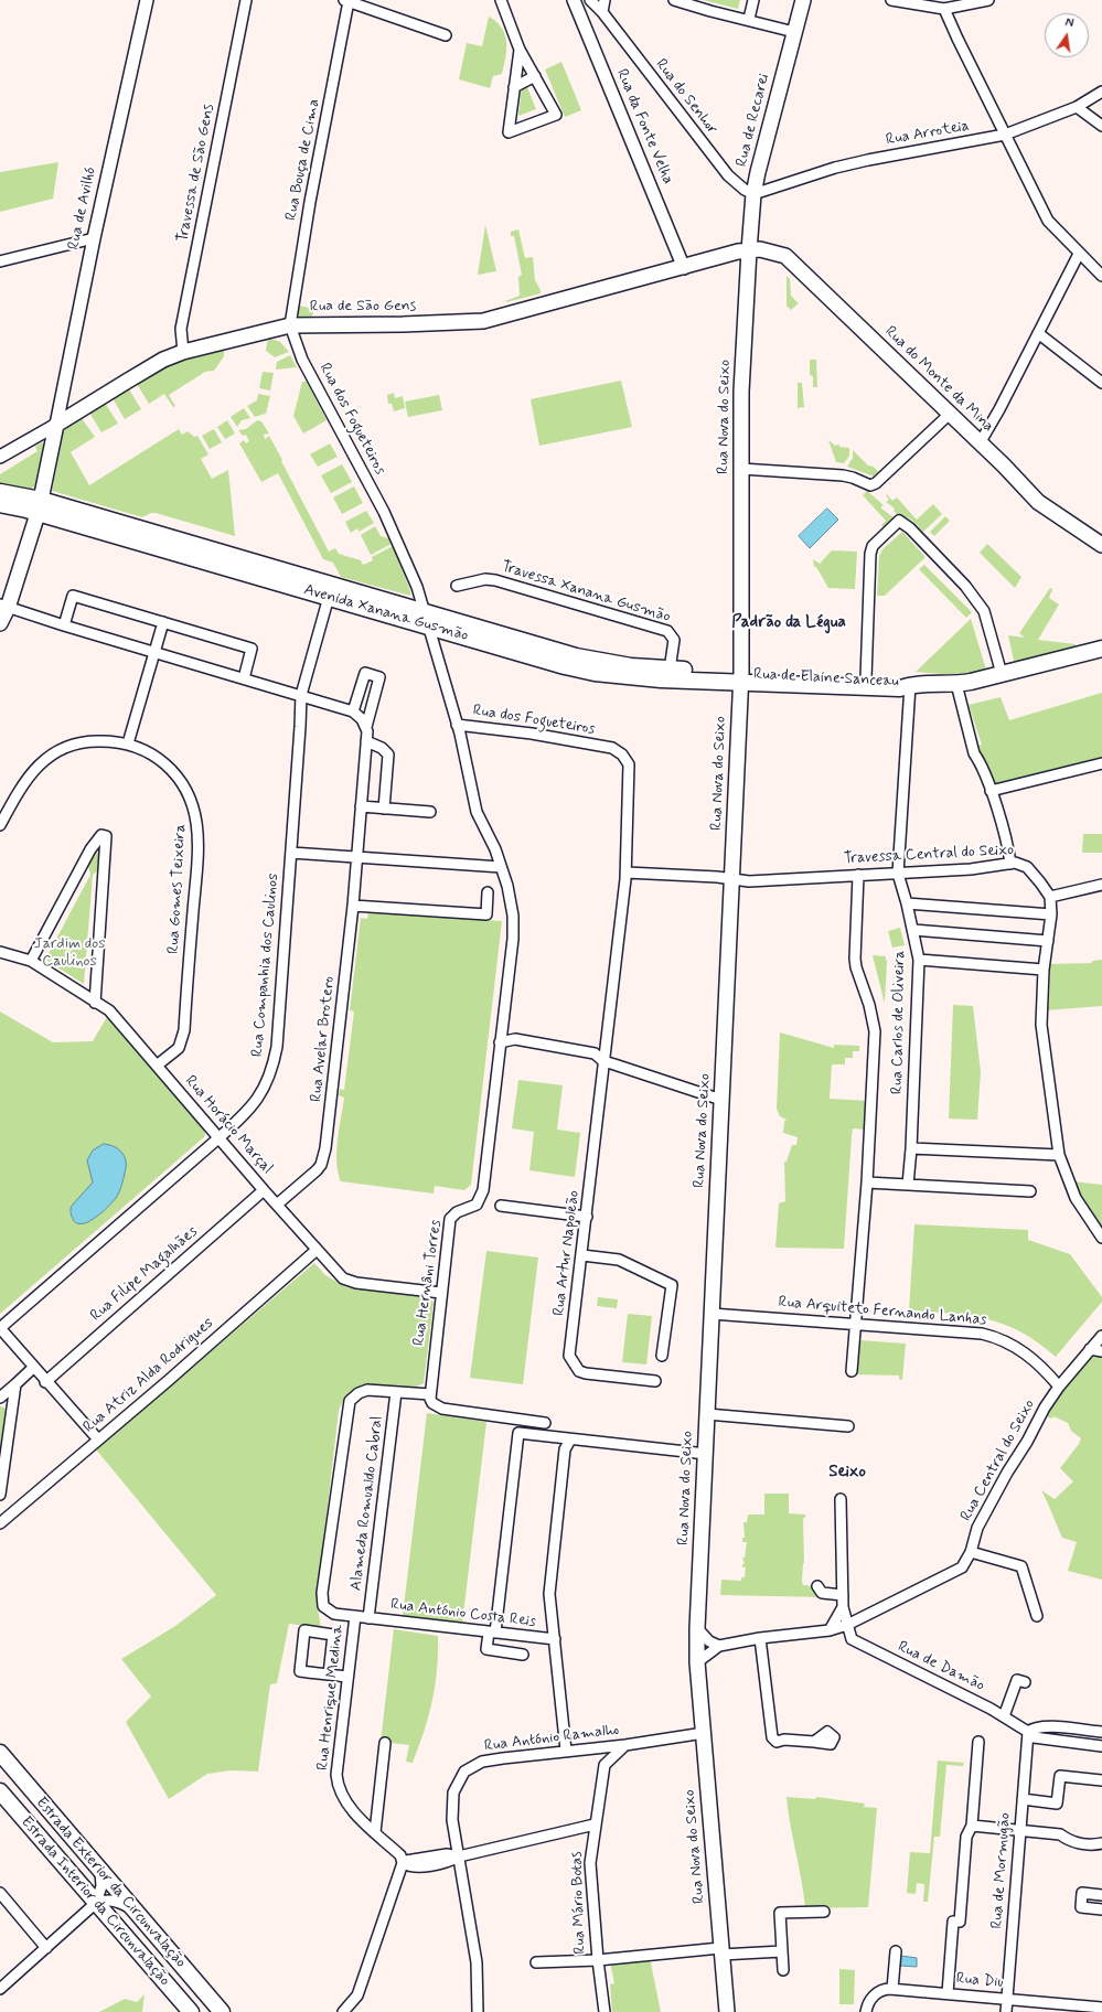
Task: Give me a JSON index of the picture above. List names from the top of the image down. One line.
{"streets":{"main road":["Rua de Recarei","Rua de São Gens","Rua do Monte da Mina","Rua Nova do Seixo","Avenida Xanana Gusmão","Rua de Elaine Sanceau","Estrada Exterior da Circunvalação","Estrada Interior da Circunvalação"],"street":["Rua do Senhor","Rua da Fonte Velha","Rua Arroteia","Rua Bouça de Cima","Travessa de São Gens","Rua de Avilhó","Rua dos Fogueteiros","Travessa Xanana Gusmão","Travessa Central do Seixo","Rua Gomes Teixeira","Rua Companhia dos Caulinos","Rua Carlos de Oliveira","Rua Avelar Brotero","Rua Horácio Marçal","Rua Artur Napoleão","Rua Filipe Magalhães","Rua Hernâni Torres","Rua Arquiteto Fernando Lanhas","Rua Atriz Alda Rodrigues","Rua Central do Seixo","Alameda Romualdo Cabral","Rua António Costa Reis","Rua de Damão","Rua Henrique Medina","Rua António Ramalho","Rua de Mormugão","Rua Mário Botas","Rua Diu"]},"crossings":[["Rua do Senhor","Rua de Recarei"],["Rua do Senhor","Rua Arroteia"],["Rua de Recarei","Rua Arroteia"],["Rua de Recarei","Rua de São Gens"],["Rua de Recarei","Rua do Monte da Mina"],["Rua de Recarei","Rua Nova do Seixo"],["Rua da Fonte Velha","Rua de São Gens"],["Rua Bouça de Cima","Rua de São Gens"],["Rua Bouça de Cima","Rua dos Fogueteiros"],["Travessa de São Gens","Rua de São Gens"],["Rua de Avilhó","Rua de São Gens"],["Rua de São Gens","Rua do Monte da Mina"],["Rua de São Gens","Rua Nova do Seixo"],["Rua de São Gens","Rua dos Fogueteiros"],["Rua do Monte da Mina","Rua Nova do Seixo"],["Rua Nova do Seixo","Avenida Xanana Gusmão"],["Rua Nova do Seixo","Rua de Elaine Sanceau"],["Rua Nova do Seixo","Travessa Central do Seixo"],["Rua Nova do Seixo","Rua Arquiteto Fernando Lanhas"],["Rua Nova do Seixo","Rua António Ramalho"],["Rua dos Fogueteiros","Avenida Xanana Gusmão"],["Rua dos Fogueteiros","Travessa Central do Seixo"],["Rua dos Fogueteiros","Rua Artur Napoleão"],["Travessa Xanana Gusmão","Avenida Xanana Gusmão"],["Avenida Xanana Gusmão","Rua de Elaine Sanceau"],["Avenida Xanana Gusmão","Rua Companhia dos Caulinos"],["Travessa Central do Seixo","Rua Carlos de Oliveira"],["Rua Gomes Teixeira","Rua Horácio Marçal"],["Rua Companhia dos Caulinos","Rua Horácio Marçal"],["Rua Avelar Brotero","Rua Horácio Marçal"],["Rua Horácio Marçal","Rua Filipe Magalhães"],["Rua Horácio Marçal","Rua Hernâni Torres"],["Rua Horácio Marçal","Rua Atriz Alda Rodrigues"],["Rua Hernâni Torres","Rua António Costa Reis"],["Rua Arquiteto Fernando Lanhas","Rua Central do Seixo"],["Rua Central do Seixo","Rua de Damão"],["Alameda Romualdo Cabral","Rua António Costa Reis"],["Rua António Costa Reis","Rua Henrique Medina"],["Rua de Damão","Rua de Mormugão"],["Rua de Mormugão","Rua Diu"]],"districts":["Padrão da Légua","Seixo"],"parks":["Jardim dos Caulinos"],"north":"top"}
